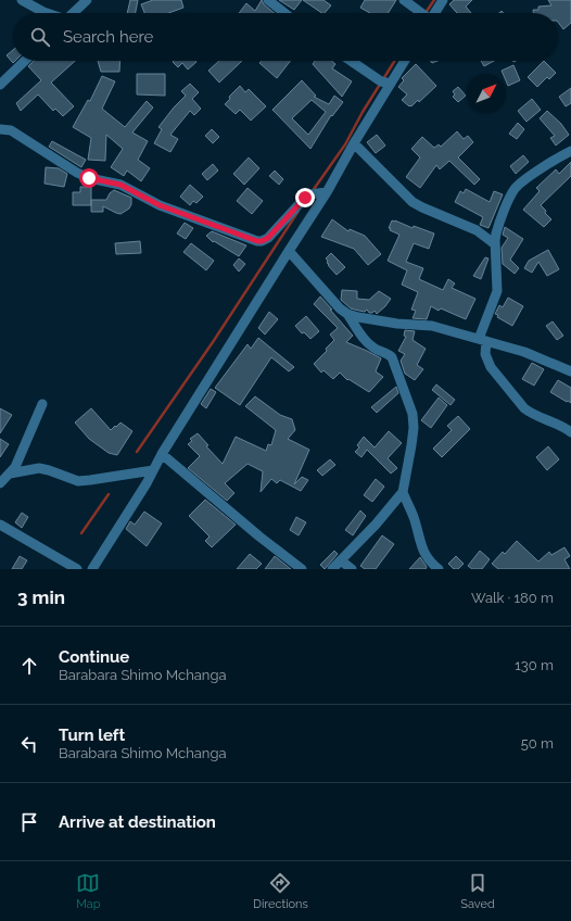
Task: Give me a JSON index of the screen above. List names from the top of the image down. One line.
{"north":"top right","page":{"search":"Search here","heading":["3 min","Walk · 180 m"],"list":[["Continue","Barabara Shimo Mchanga","130 m"],["Turn left","Barabara Shimo Mchanga","50 m"],"Arrive at destination"],"nav":["Map","Directions","Saved"]}}
